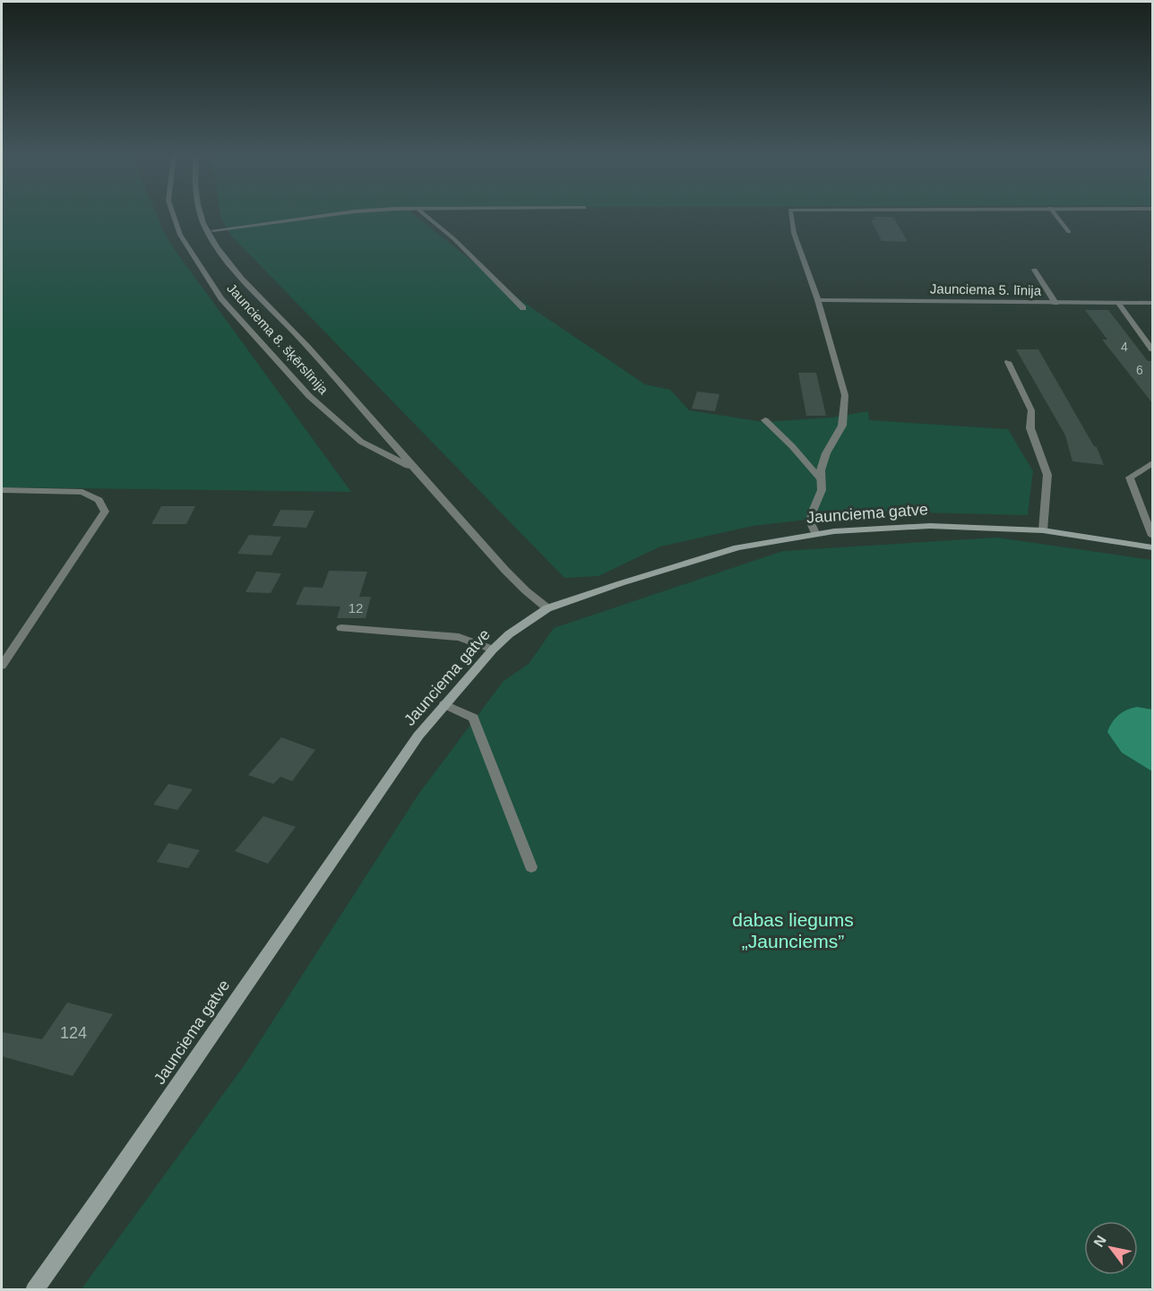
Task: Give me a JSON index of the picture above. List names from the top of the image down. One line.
{"streets":{"main road":["Jaunciema gatve"],"street":["Jaunciema 5. līnija","Jaunciema 8. šķērslīnija"]},"crossings":[["Jaunciema 8. šķērslīnija","Jaunciema gatve"]],"parks":["dabas liegums „Jaunciems”"],"house_numbers":["4","6","12","124"],"north":"top left"}
